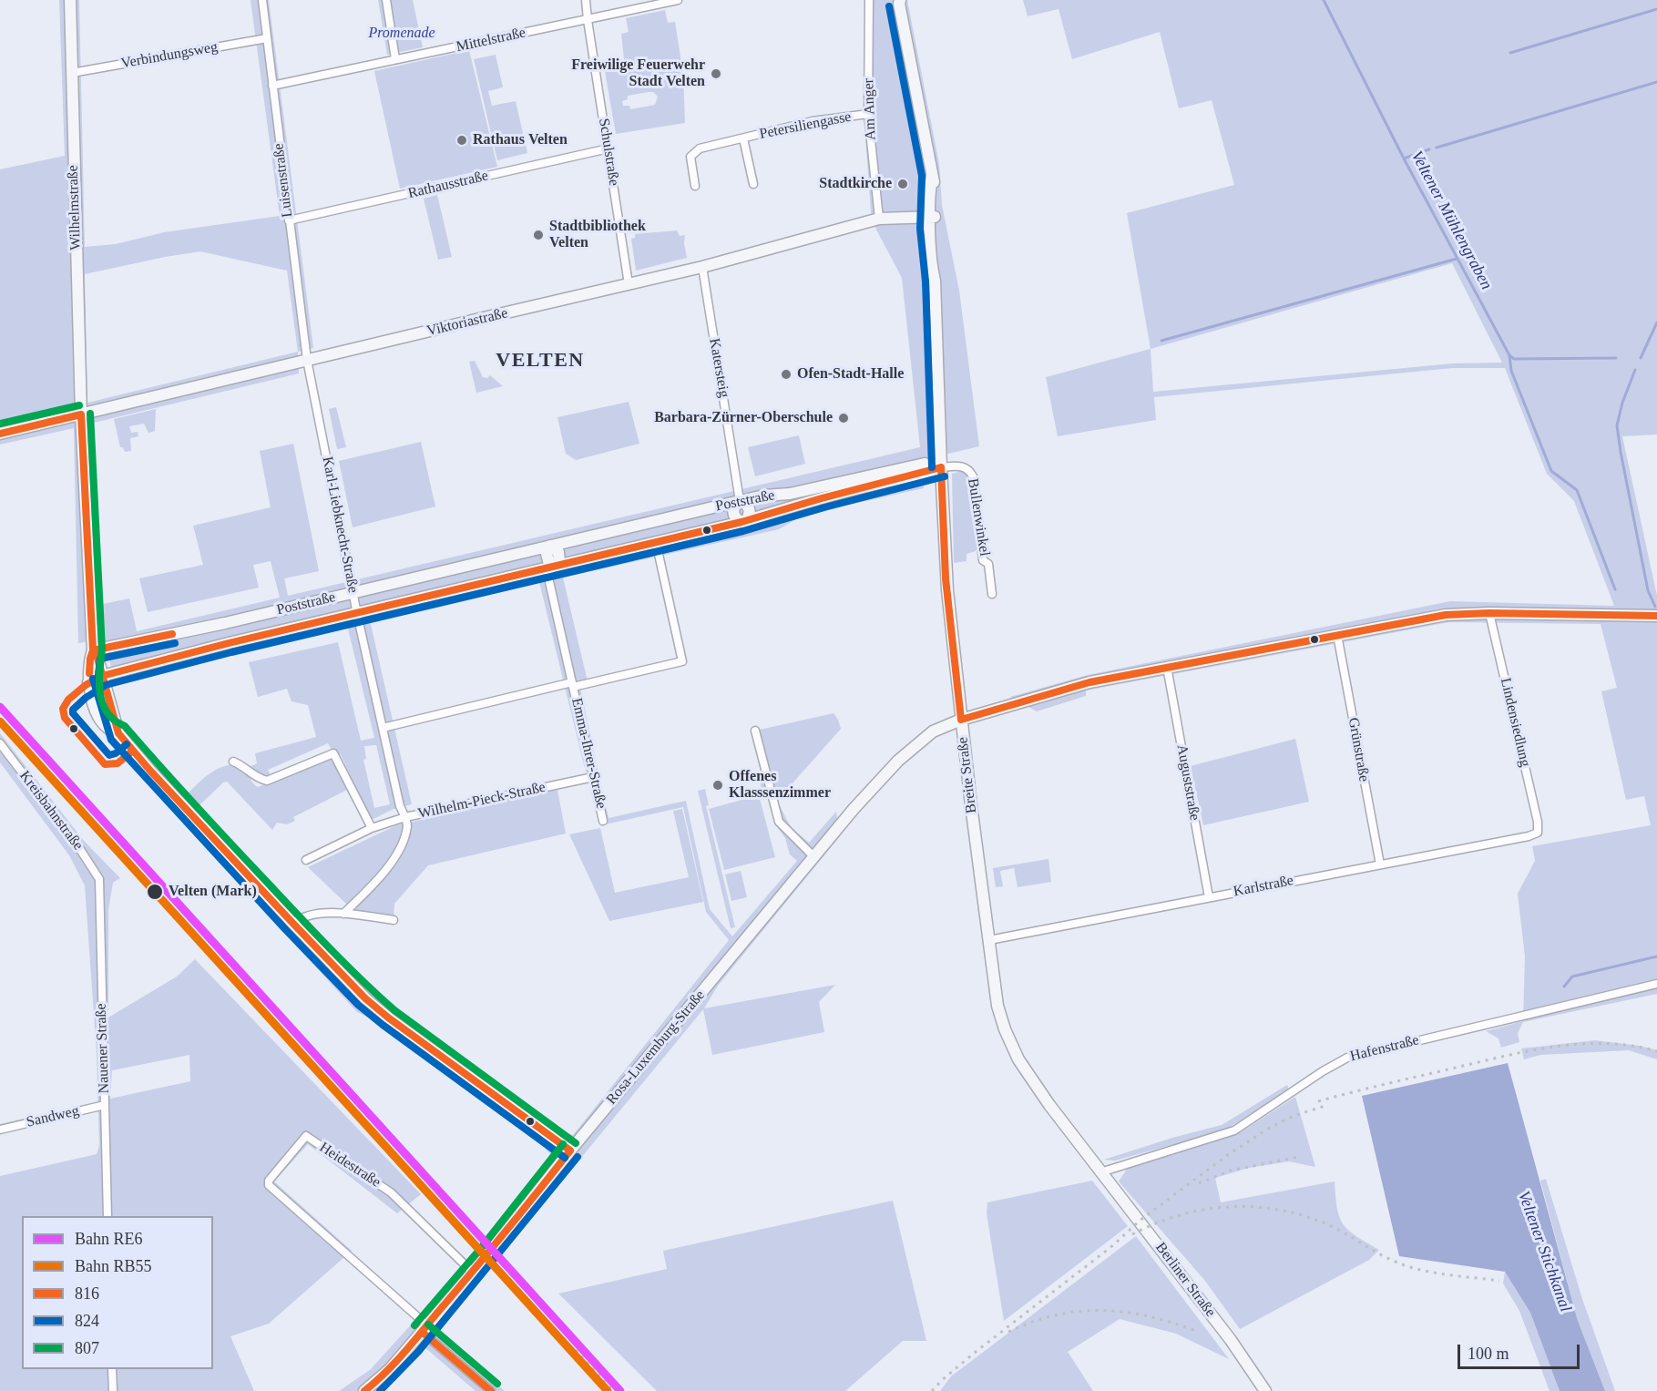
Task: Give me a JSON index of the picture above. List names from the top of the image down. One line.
{"streets":{"street":["Mittelstraße","Verbindungsweg","Am Anger","Petersiliengasse","Schulstraße","Luisenstraße","Rathausstraße","Wilhelmstraße","Viktoriastraße","Katersteig","Poststraße","Bullenwinkel","Karl-Liebknecht-Straße","Lindensiedlung","Grünstraße","Emma-Ihrer-Straße","Breite Straße","Auguststraße","Wilhelm-Pieck-Straße","Kreisbahnstraße","Karlstraße","Rosa-Luxemburg-Straße","Nauener Straße","Hafenstraße","Sandweg","Heidestraße","Berliner Straße"]},"crossings":[["Mittelstraße","Schulstraße"],["Mittelstraße","Luisenstraße"],["Verbindungsweg","Luisenstraße"],["Verbindungsweg","Wilhelmstraße"],["Am Anger","Petersiliengasse"],["Am Anger","Viktoriastraße"],["Schulstraße","Rathausstraße"],["Schulstraße","Viktoriastraße"],["Luisenstraße","Rathausstraße"],["Luisenstraße","Viktoriastraße"],["Luisenstraße","Karl-Liebknecht-Straße"],["Wilhelmstraße","Viktoriastraße"],["Wilhelmstraße","Poststraße"],["Viktoriastraße","Katersteig"],["Viktoriastraße","Karl-Liebknecht-Straße"],["Viktoriastraße","Breite Straße"],["Katersteig","Poststraße"],["Poststraße","Bullenwinkel"],["Poststraße","Karl-Liebknecht-Straße"],["Poststraße","Emma-Ihrer-Straße"],["Poststraße","Breite Straße"],["Bullenwinkel","Breite Straße"],["Karl-Liebknecht-Straße","Wilhelm-Pieck-Straße"],["Lindensiedlung","Karlstraße"],["Lindensiedlung","Rosa-Luxemburg-Straße"],["Grünstraße","Karlstraße"],["Grünstraße","Rosa-Luxemburg-Straße"],["Emma-Ihrer-Straße","Wilhelm-Pieck-Straße"],["Breite Straße","Karlstraße"],["Breite Straße","Rosa-Luxemburg-Straße"],["Breite Straße","Hafenstraße"],["Breite Straße","Berliner Straße"],["Auguststraße","Karlstraße"],["Auguststraße","Rosa-Luxemburg-Straße"],["Kreisbahnstraße","Nauener Straße"],["Rosa-Luxemburg-Straße","Heidestraße"],["Nauener Straße","Sandweg"],["Hafenstraße","Berliner Straße"]],"districts":["VELTEN"],"water":["Veltener Mühlengraben","Veltener Stichkanal"],"parks":["Promenade"],"places":["Freiwilige Feuerwehr Stadt Velten","Rathaus Velten","Stadtkirche","Stadtbibliothek Velten","Ofen-Stadt-Halle","Barbara-Zürner-Oberschule","Offenes Klasssenzimmer","Velten (Mark)"],"lines":["transit line 824","transit line 807","transit line 816","rail line RE6","rail line RB55"],"legend":["Bahn RE6","Bahn RB55","816","824","807"],"scale_bar":"100 m"}
